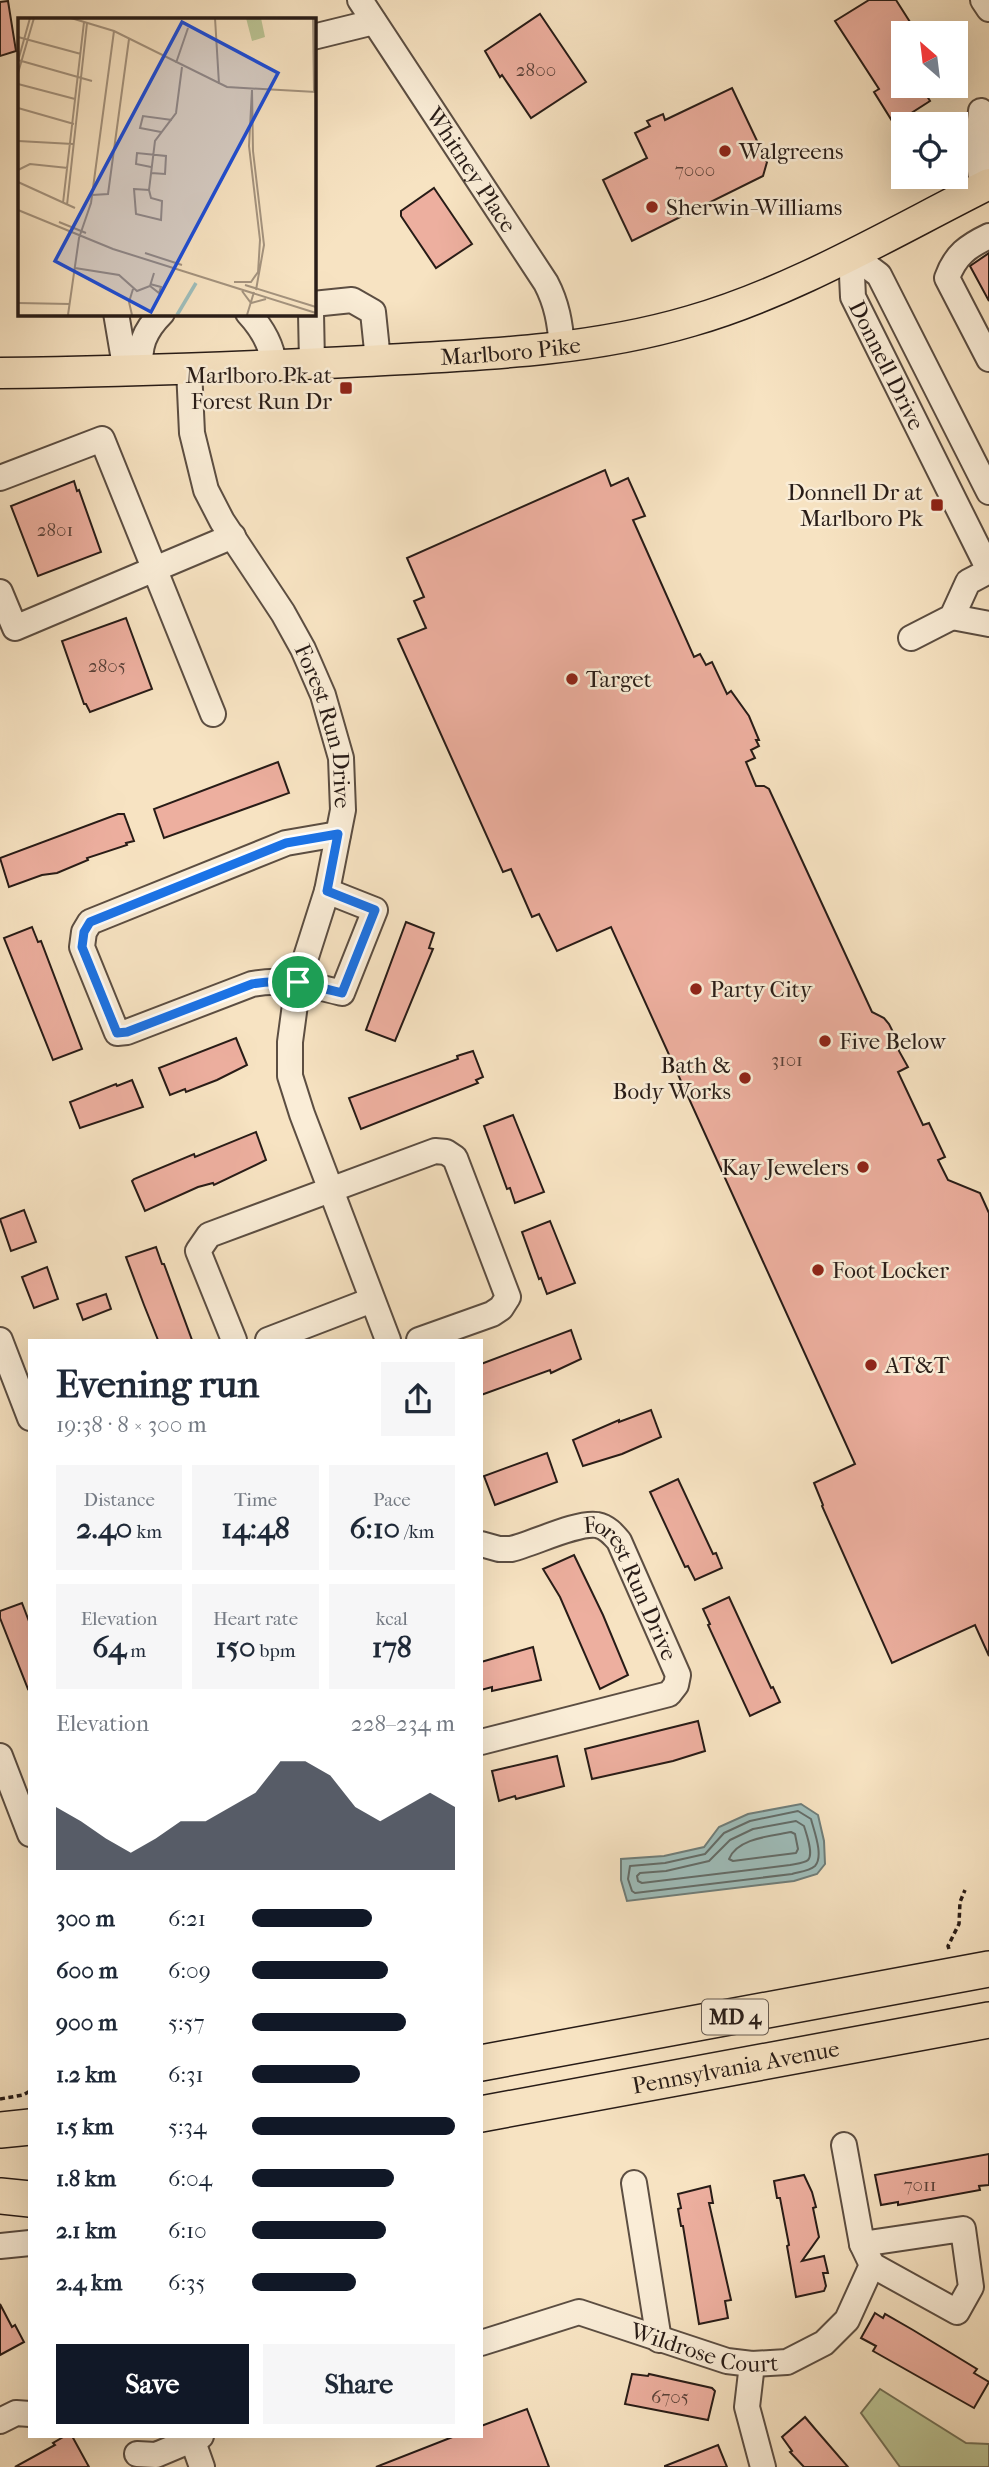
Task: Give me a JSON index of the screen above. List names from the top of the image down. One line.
{"streets":{"highway":["MD 4","Pennsylvania Avenue"],"main road":["Marlboro Pike"],"street":["Whitney Place","Donnell Drive","Forest Run Drive","Wildrose Court"]},"crossings":[["Whitney Place","Marlboro Pike"],["Marlboro Pike","Donnell Drive"],["Marlboro Pike","Forest Run Drive"]],"places":{"other":["Walgreens","Sherwin-Williams","Target","Party City","Five Below","Bath & Body Works","Kay Jewelers","Foot Locker","AT&T"],"transit":["Marlboro Pk at Forest Run Dr","Donnell Dr at Marlboro Pk"]},"house_numbers":["2800","7000","2801","2805","3101","7011","6705"],"north":"top left","page":{"heading":["Evening run","19:38 · 8 × 300 m"],"stats":[["Distance","2.40 km"],["Time","14:48"],["Pace","6:10 /km"],["Elevation","64 m"],["Heart rate","150 bpm"],["kcal","178"]],"chart":["Elevation","228–234 m"],"list":[{"name":"300 m","note":"6:21"},{"name":"600 m","note":"6:09"},{"name":"900 m","note":"5:57"},{"name":"1.2 km","note":"6:31"},{"name":"1.5 km","note":"5:34"},{"name":"1.8 km","note":"6:04"},{"name":"2.1 km","note":"6:10"},{"name":"2.4 km","note":"6:35"}],"buttons":["Save","Share"]}}
